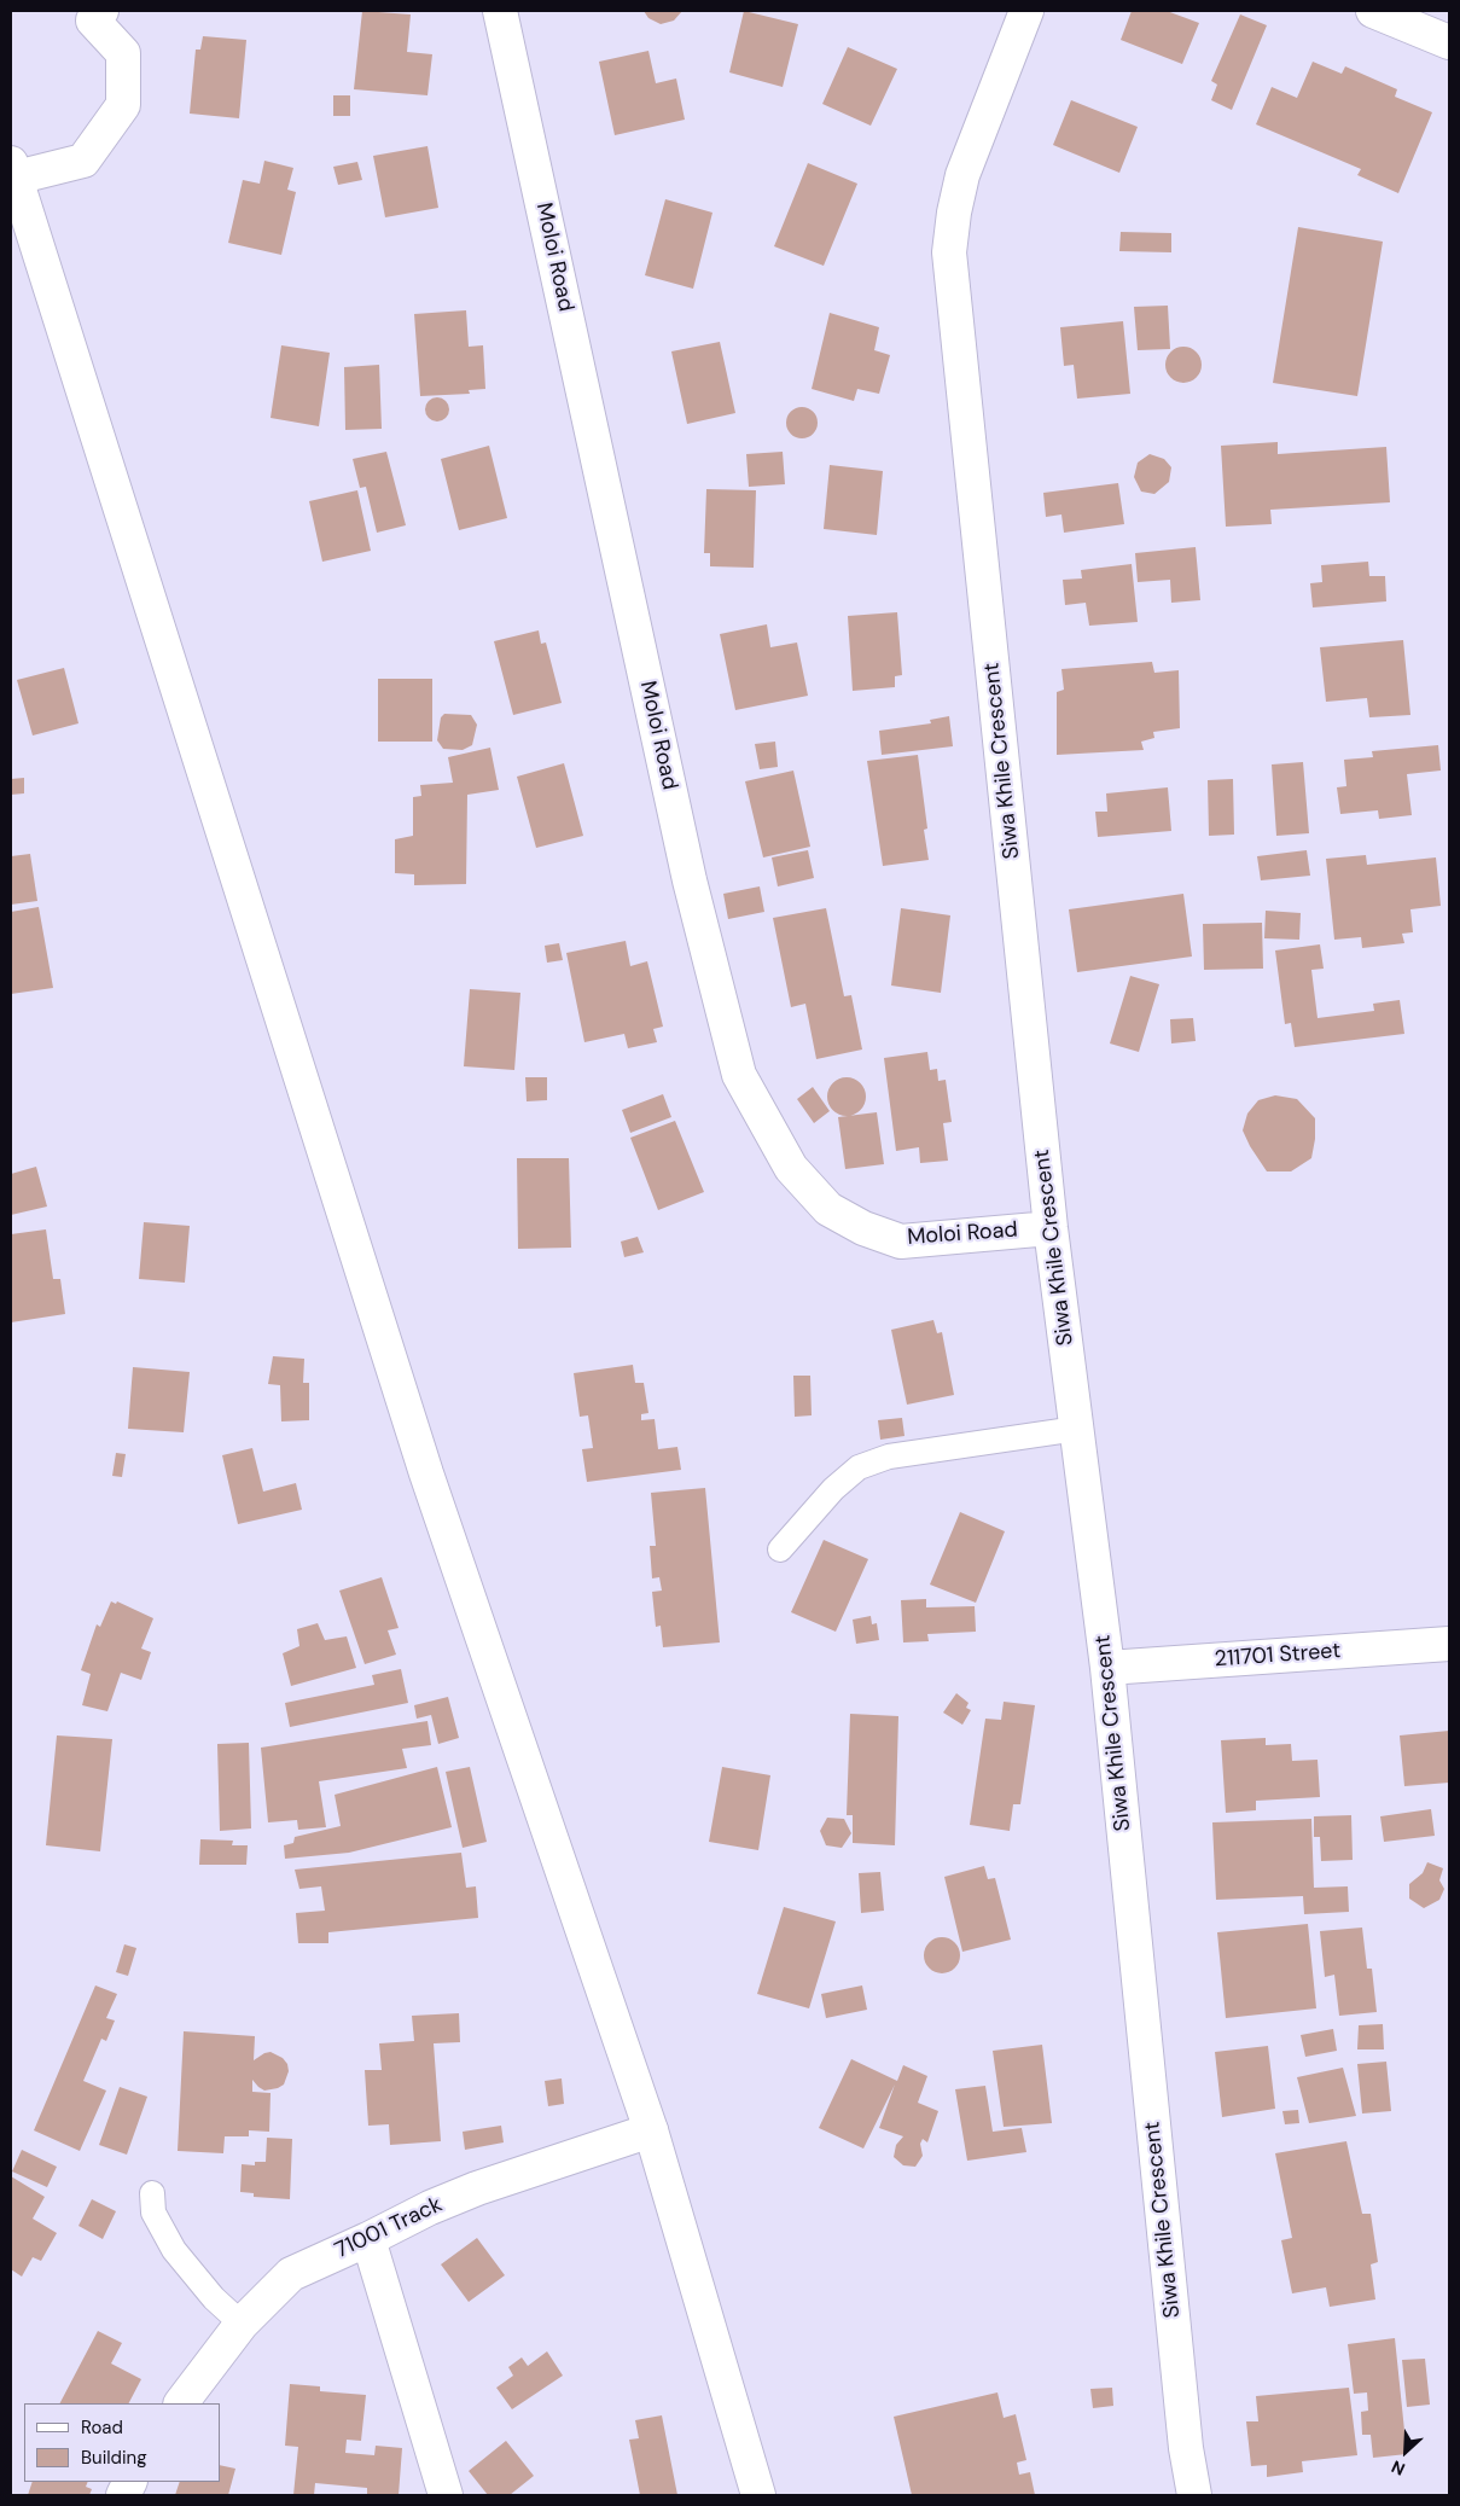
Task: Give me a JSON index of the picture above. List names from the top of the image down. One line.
{"streets":{"street":["Moloi Road","Siwa Khile Crescent","211701 Street","71001 Track"]},"crossings":[["Moloi Road","Siwa Khile Crescent"],["Siwa Khile Crescent","211701 Street"]],"legend":["Road","Building"],"north":"bottom left"}
